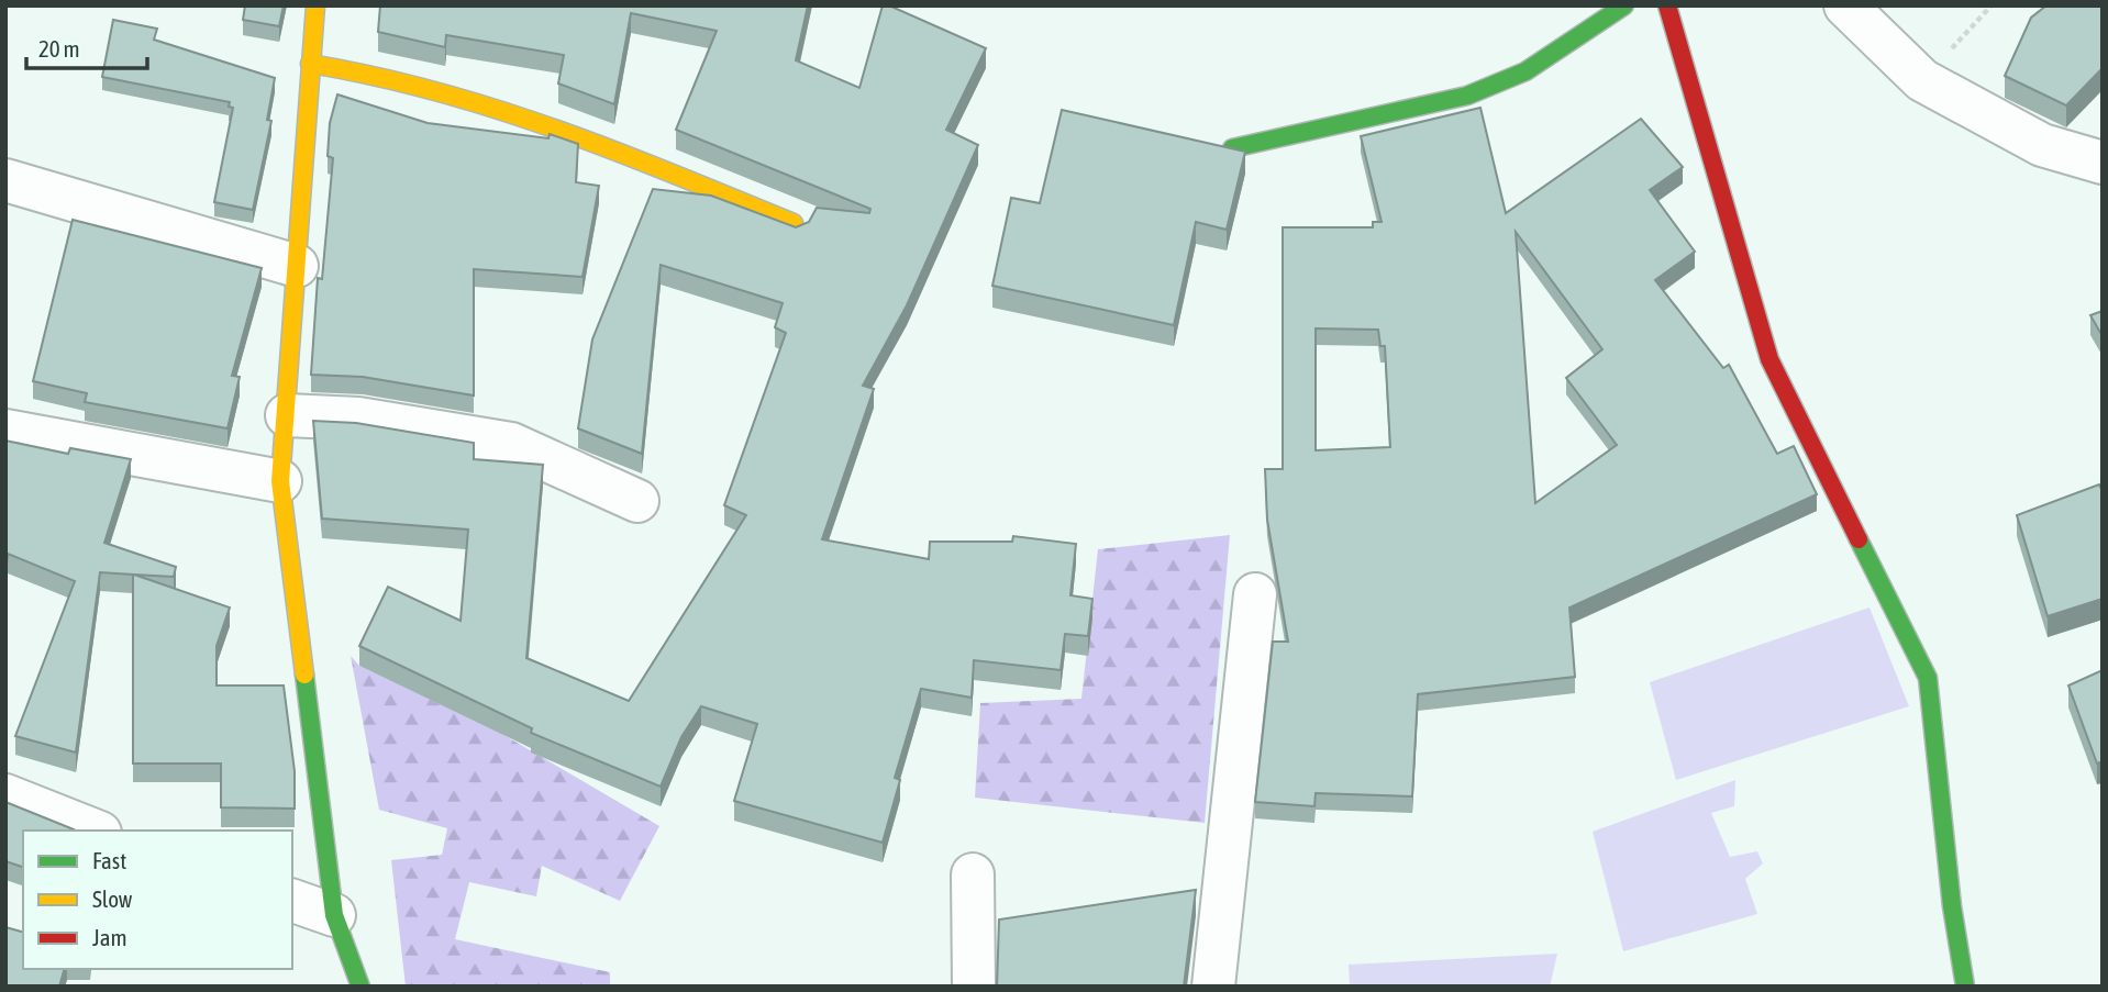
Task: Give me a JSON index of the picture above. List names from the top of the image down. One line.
{"legend":["Fast","Slow","Jam"],"scale_bar":"20 m"}
